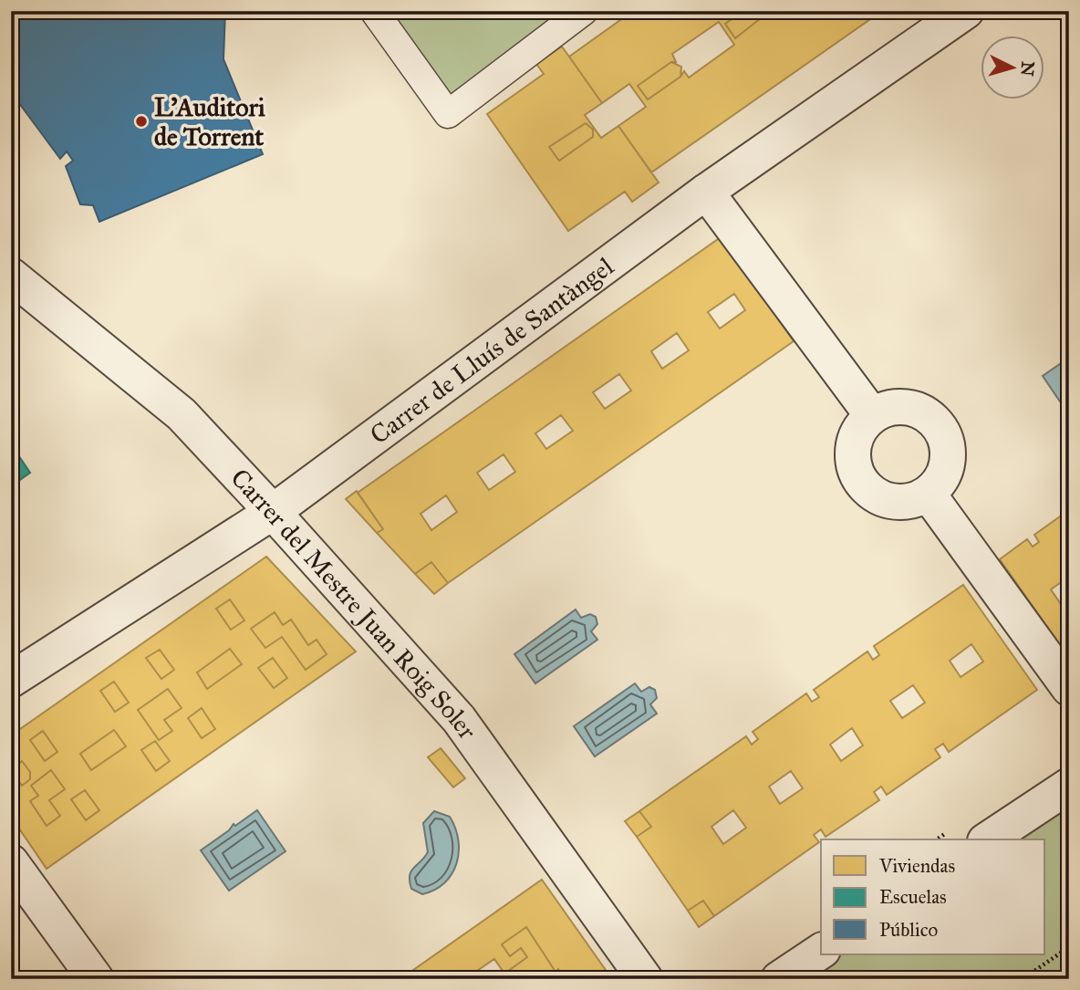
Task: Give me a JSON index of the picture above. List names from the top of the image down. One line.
{"streets":{"street":["Carrer de Lluís de Santàngel","Carrer del Mestre Juan Roig Soler"]},"crossings":[["Carrer de Lluís de Santàngel","Carrer del Mestre Juan Roig Soler"]],"places":["L'Auditori de Torrent"],"legend":["Viviendas","Escuelas","Público"],"north":"right"}
